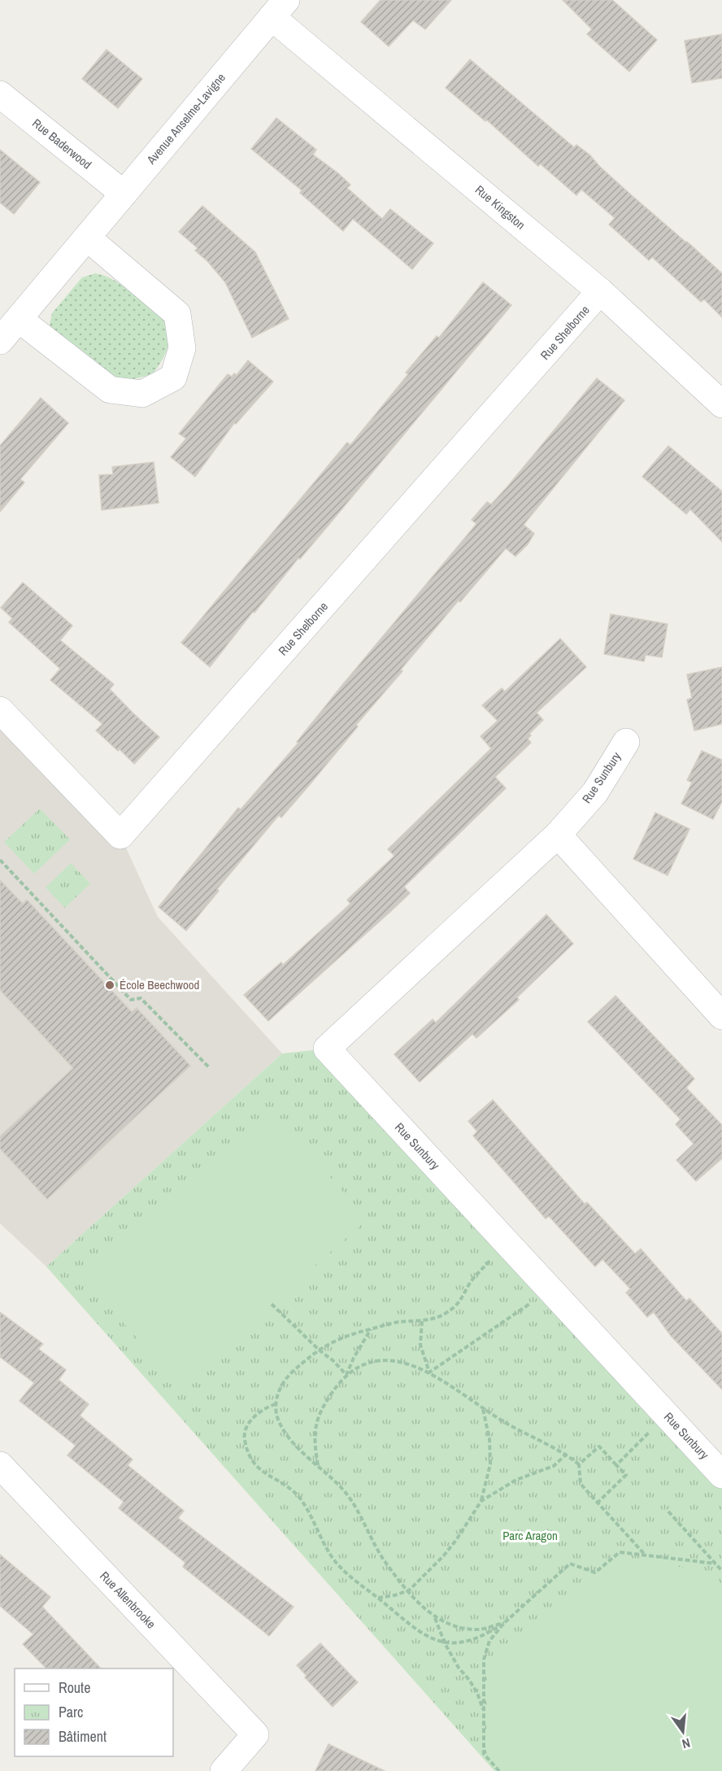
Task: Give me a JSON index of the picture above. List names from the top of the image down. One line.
{"streets":{"street":["Avenue Anselme-Lavigne","Rue Baderwood","Rue Kingston","Rue Shelborne","Rue Sunbury","Rue Allenbrooke"]},"crossings":[["Avenue Anselme-Lavigne","Rue Baderwood"],["Avenue Anselme-Lavigne","Rue Kingston"],["Rue Kingston","Rue Shelborne"]],"parks":["Parc Aragon"],"places":["École Beechwood"],"legend":["Route","Parc","Bâtiment"],"north":"bottom"}
